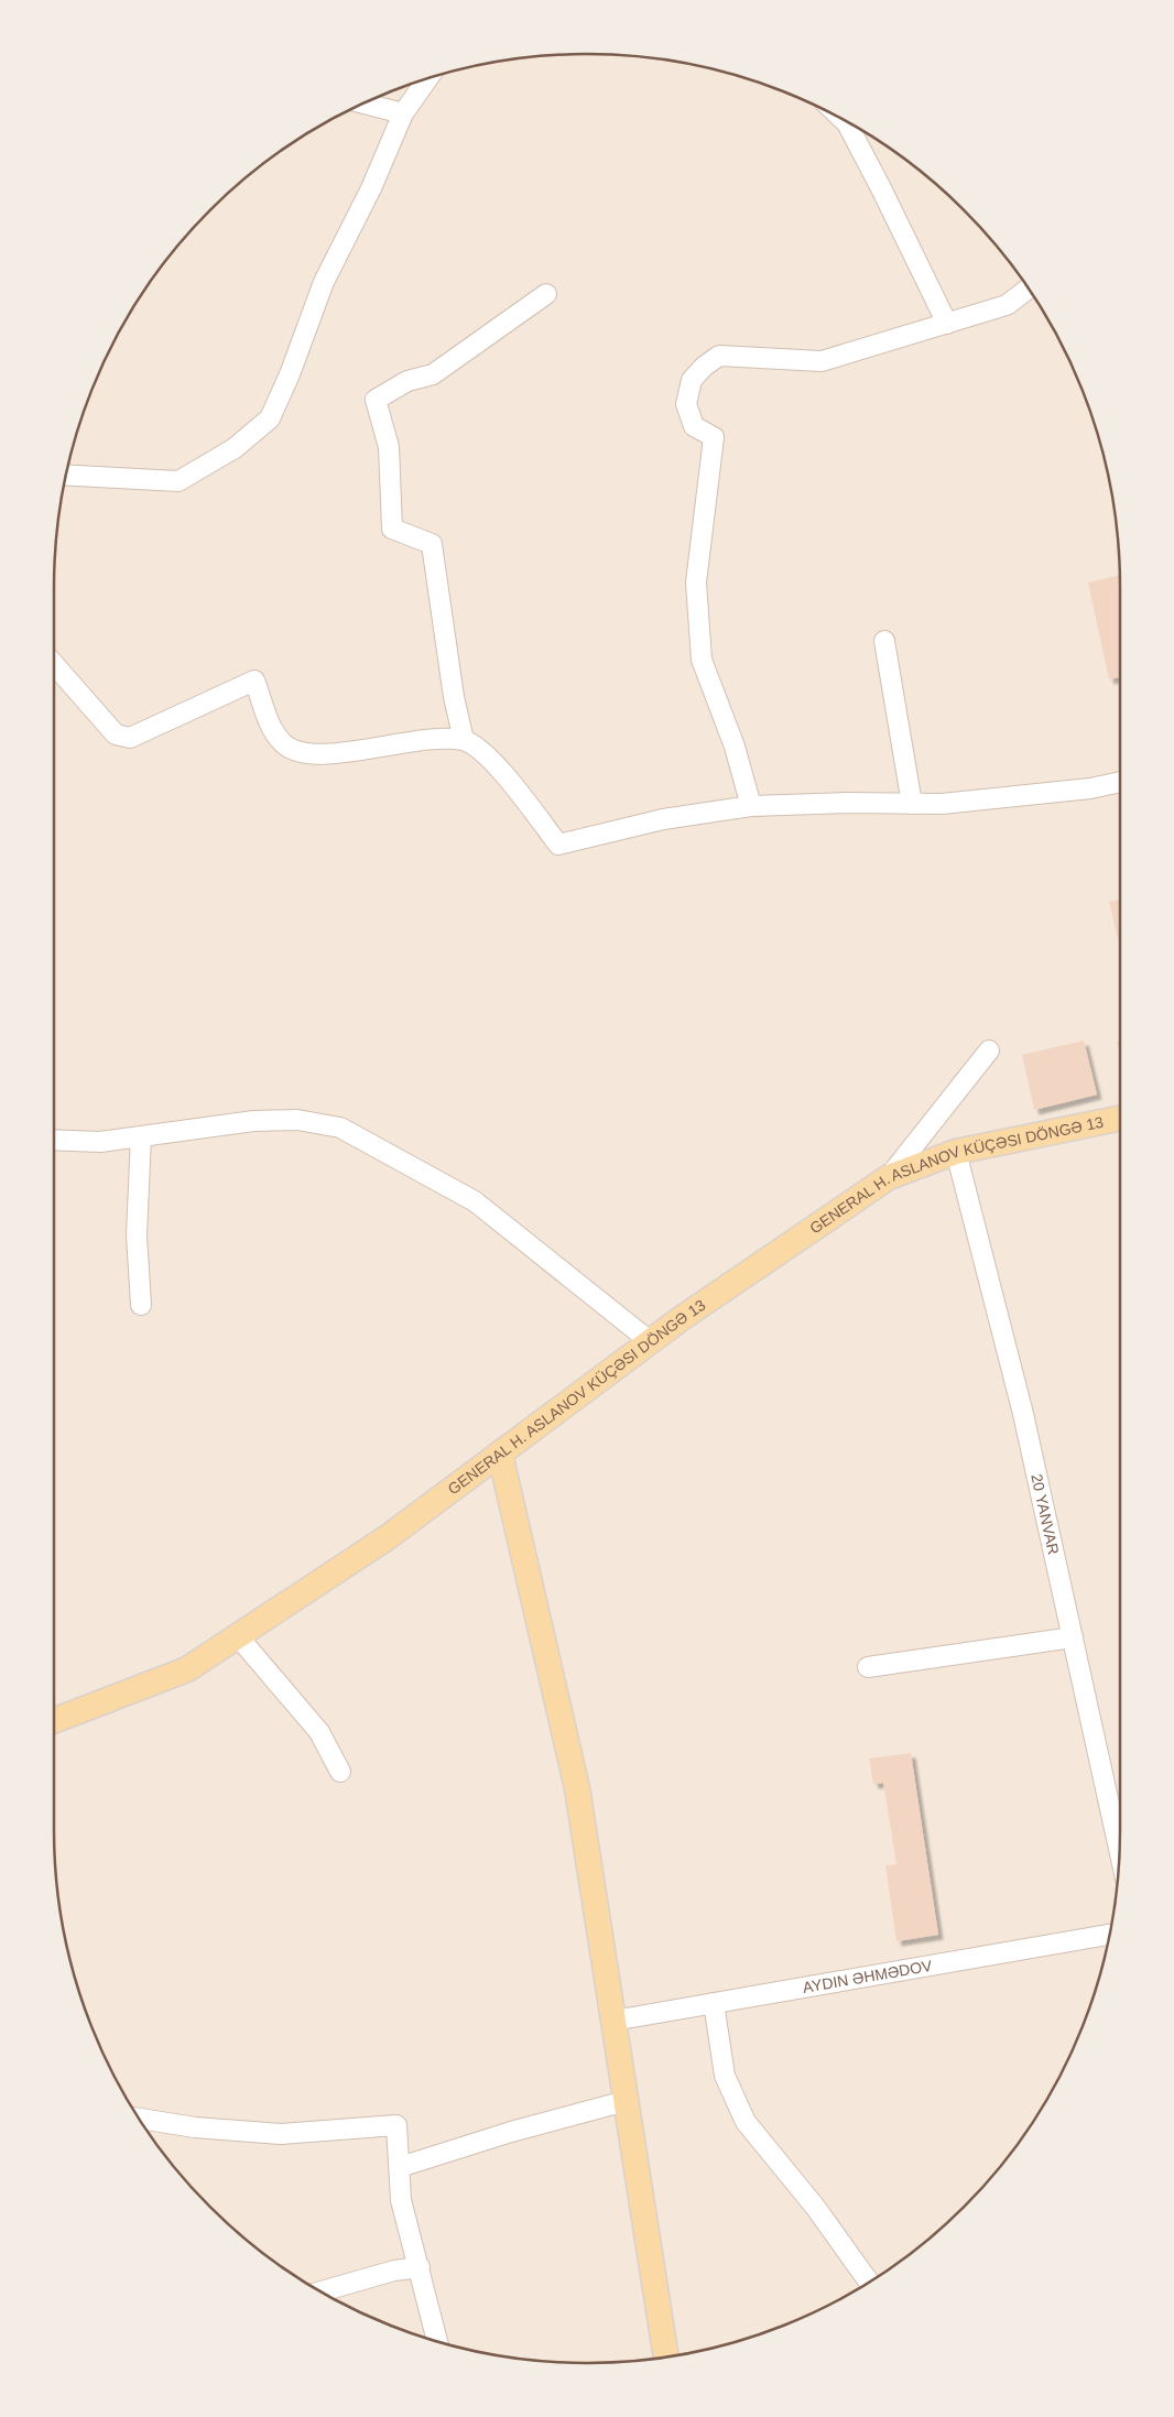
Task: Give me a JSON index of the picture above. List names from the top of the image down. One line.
{"streets":{"main road":["GENERAL H. ASLANOV KÜÇƏSI DÖNGƏ 13"],"street":["20 YANVAR"]},"crossings":[["GENERAL H. ASLANOV KÜÇƏSI DÖNGƏ 13","20 YANVAR"]]}
